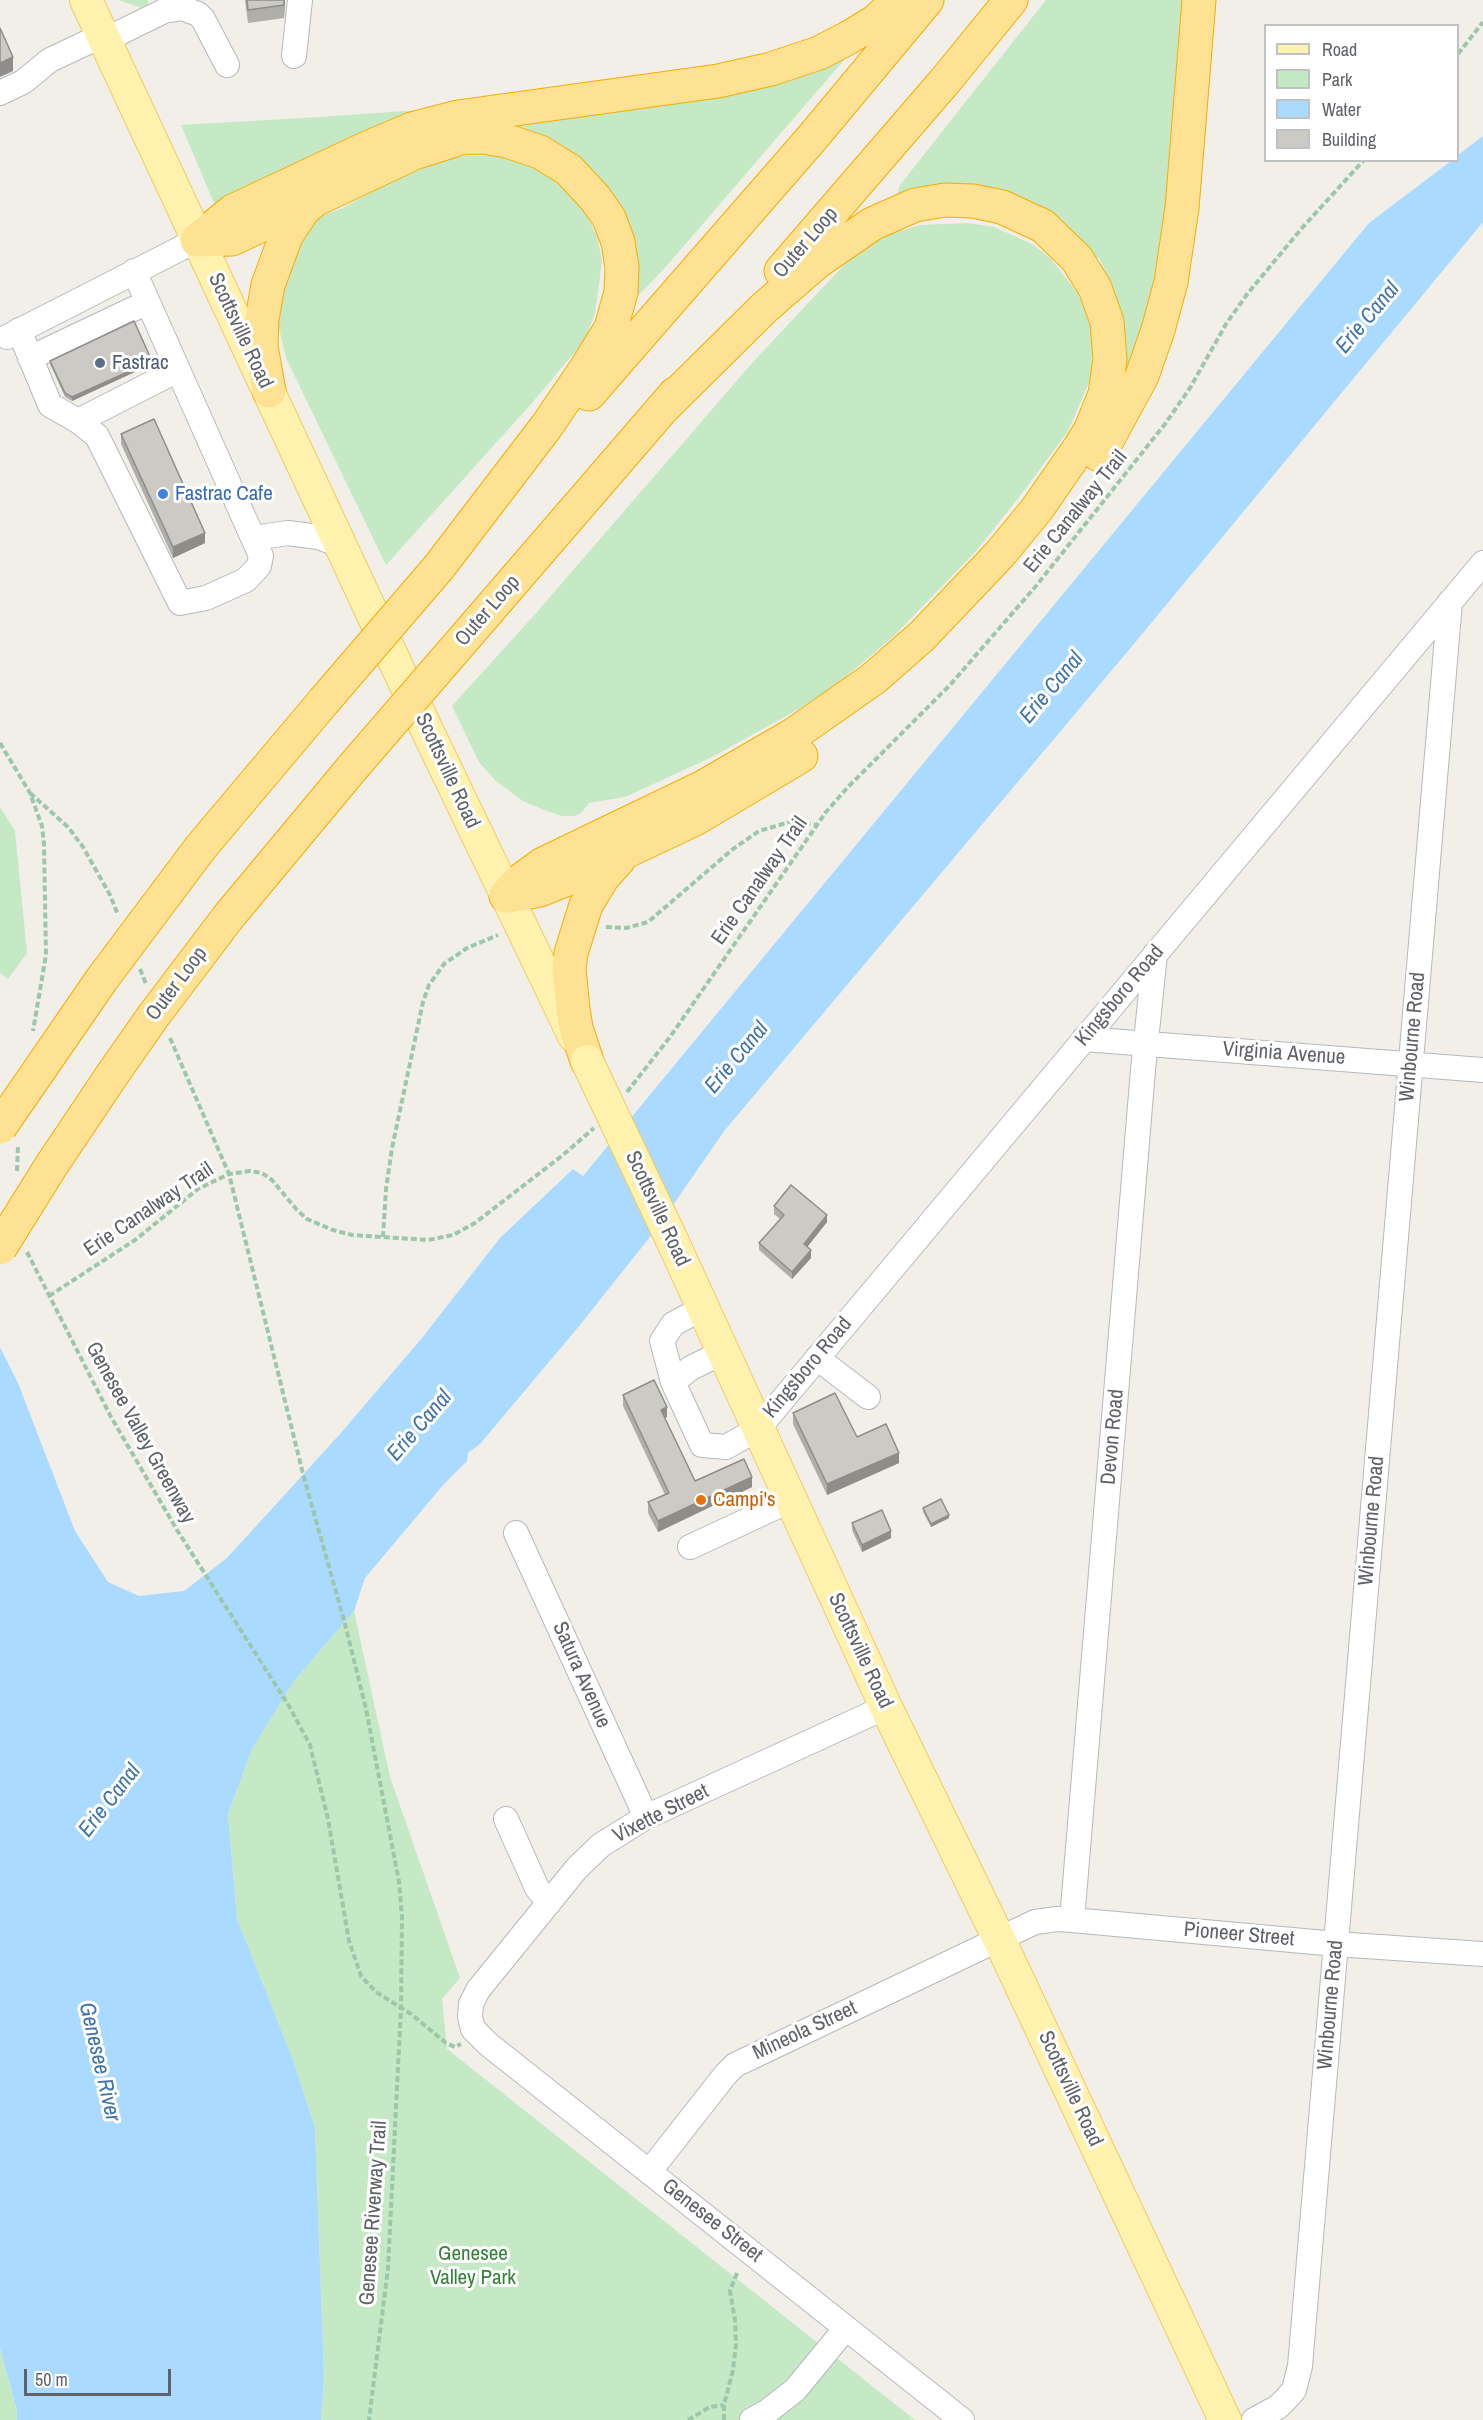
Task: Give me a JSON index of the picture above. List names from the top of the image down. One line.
{"streets":{"highway":["Outer Loop"],"main road":["Scottsville Road"],"street":["Kingsboro Road","Winbourne Road","Virginia Avenue","Devon Road","Satura Avenue","Vixette Street","Pioneer Street","Mineola Street","Genesee Street"],"path":["Erie Canalway Trail","Genesee Valley Greenway","Genesee Riverway Trail"]},"crossings":[["Outer Loop","Genesee Valley Greenway"],["Scottsville Road","Kingsboro Road"],["Scottsville Road","Vixette Street"],["Scottsville Road","Pioneer Street"],["Scottsville Road","Mineola Street"],["Erie Canalway Trail","Genesee Valley Greenway"],["Erie Canalway Trail","Genesee Riverway Trail"],["Kingsboro Road","Winbourne Road"],["Kingsboro Road","Virginia Avenue"],["Kingsboro Road","Devon Road"],["Winbourne Road","Virginia Avenue"],["Winbourne Road","Pioneer Street"],["Virginia Avenue","Devon Road"],["Genesee Valley Greenway","Vixette Street"],["Genesee Valley Greenway","Genesee Riverway Trail"],["Genesee Valley Greenway","Genesee Street"],["Devon Road","Pioneer Street"],["Satura Avenue","Vixette Street"],["Vixette Street","Genesee Street"],["Pioneer Street","Mineola Street"],["Mineola Street","Genesee Street"]],"water":["Erie Canal","Genesee River"],"parks":["Genesee Valley Park"],"places":["Fastrac","Fastrac Cafe","Campi's"],"legend":["Road","Park","Water","Building"],"scale_bar":"50 m"}
